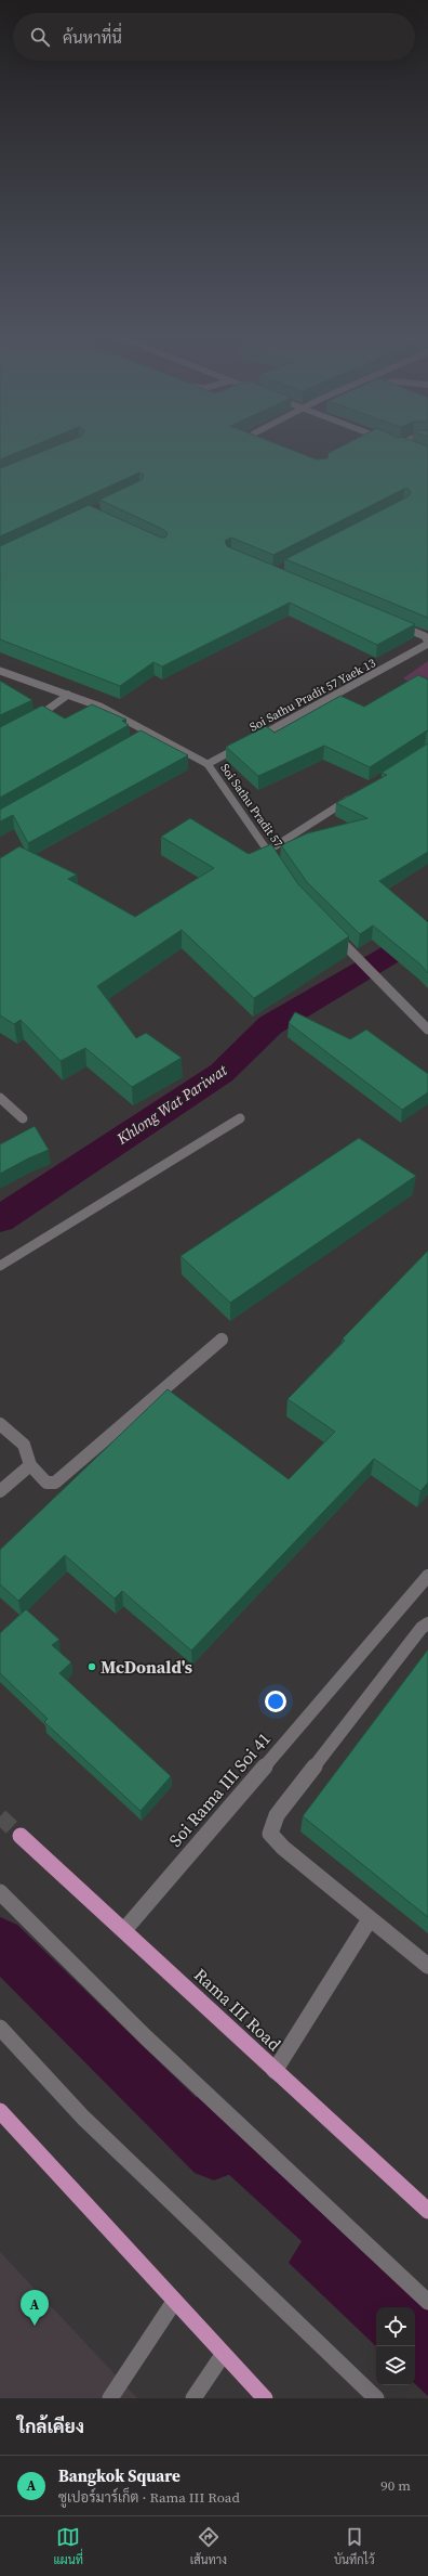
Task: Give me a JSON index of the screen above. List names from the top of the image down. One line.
{"streets":{"main road":["Rama III Road"],"street":["Soi Sathu Pradit 57 Yaek 13","Soi Sathu Pradit 57","Soi Rama III Soi 41"]},"crossings":[["Soi Sathu Pradit 57 Yaek 13","Soi Sathu Pradit 57"],["Soi Rama III Soi 41","Rama III Road"]],"water":["Khlong Wat Pariwat"],"places":["McDonald's"],"page":{"search":"ค้นหาที่นี่","pins":"A","heading":"ใกล้เคียง","list":[{"mark":"A","name":"Bangkok Square","note":"ซูเปอร์มาร์เก็ต · Rama III Road","value":"90 m"}],"nav":["แผนที่","เส้นทาง","บันทึกไว้"]}}
